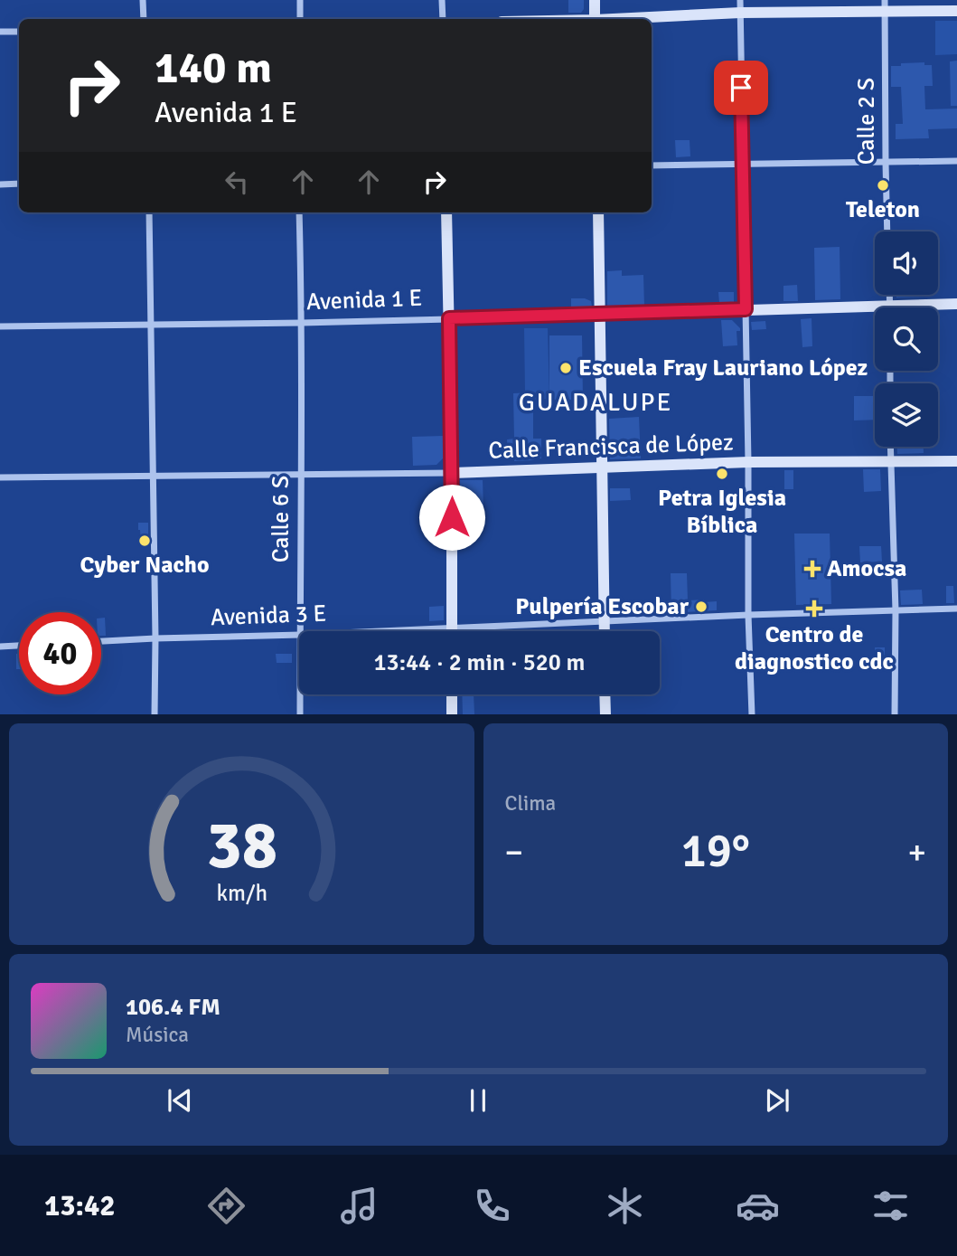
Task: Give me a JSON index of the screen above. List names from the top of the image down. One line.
{"streets":{"street":["Calle 2 S","Avenida 1 E","Calle Francisca de López","Calle 6 S","Avenida 3 E"]},"crossings":[["Avenida 1 E","Calle 6 S"],["Calle Francisca de López","Calle 6 S"]],"districts":["GUADALUPE"],"places":{"other":["Teleton","Escuela Fray Lauriano López","Petra Iglesia Bíblica","Cyber Nacho","Pulpería Escobar"],"health":["Amocsa","Centro de diagnostico cdc"]},"page":{"turn":["140 m","Avenida 1 E"],"limit":"40","trip":"13:44 · 2 min · 520 m","tile":"Clima","heat":["−","19°","+"],"song":["106.4 FM","Música"],"tabs":"13:42","gauge":["38","km/h"]}}
